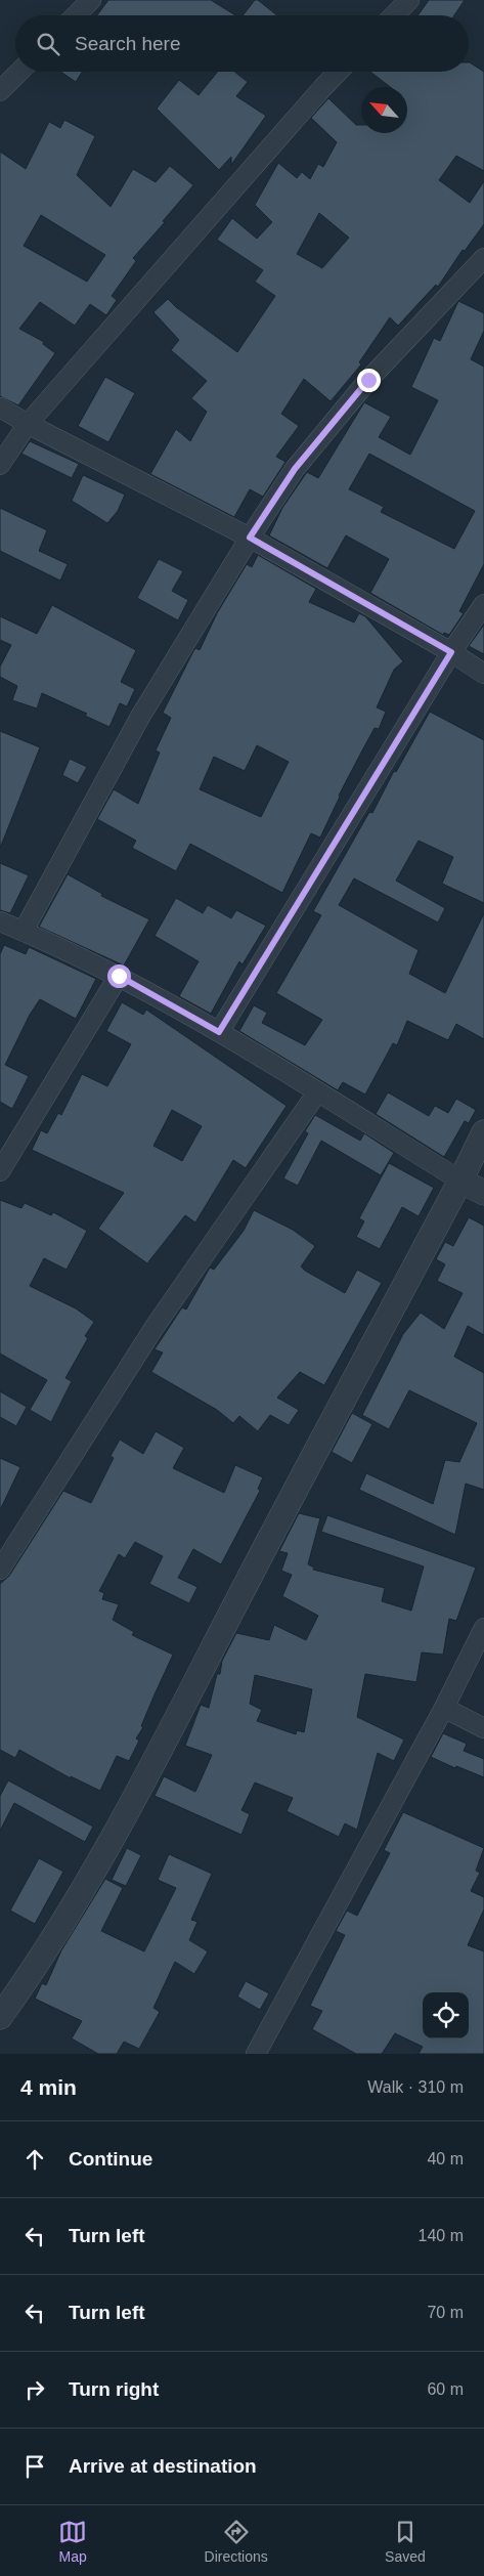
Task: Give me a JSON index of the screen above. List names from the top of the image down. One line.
{"north":"top left","page":{"search":"Search here","heading":["4 min","Walk · 310 m"],"list":[["Continue","40 m"],["Turn left","140 m"],["Turn left","70 m"],["Turn right","60 m"],"Arrive at destination"],"nav":["Map","Directions","Saved"]}}
